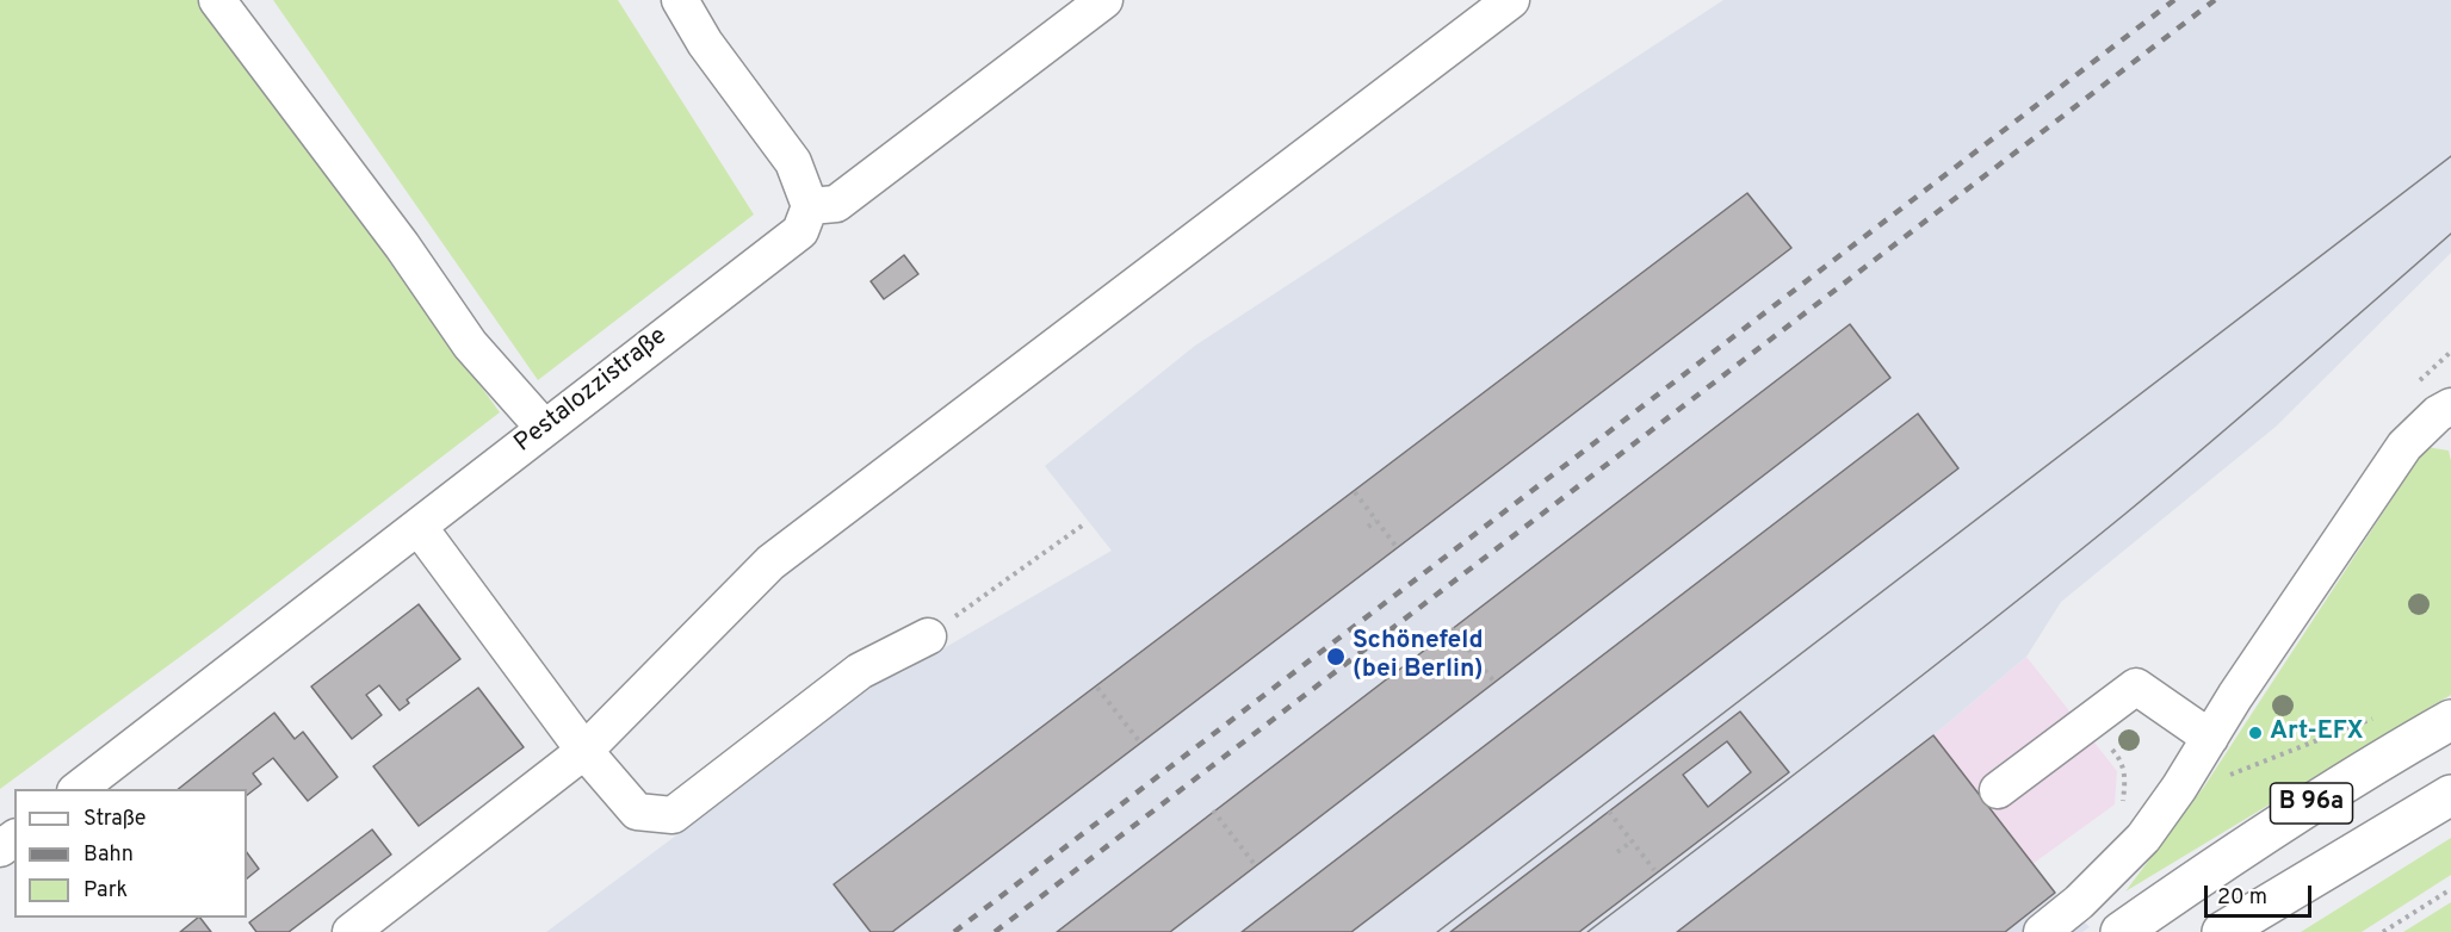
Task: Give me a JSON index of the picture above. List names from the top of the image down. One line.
{"streets":{"main road":["B 96a"],"street":["Pestalozzistraße"]},"places":["Schönefeld (bei Berlin)","Art-EFX"],"legend":["Straße","Bahn","Park"],"scale_bar":"20 m"}
